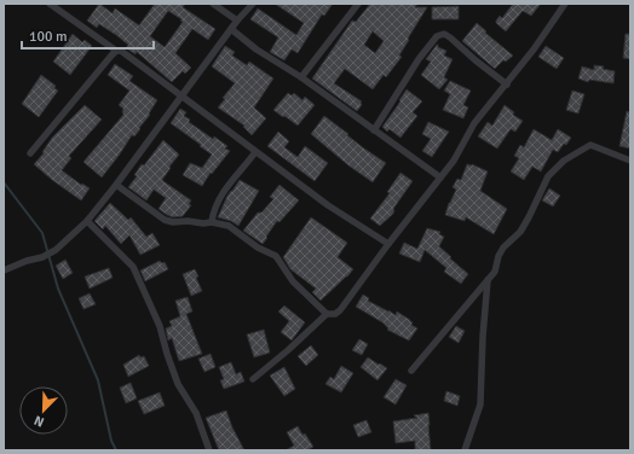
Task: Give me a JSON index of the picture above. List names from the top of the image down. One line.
{"scale_bar":"100 m","north":"bottom left"}
